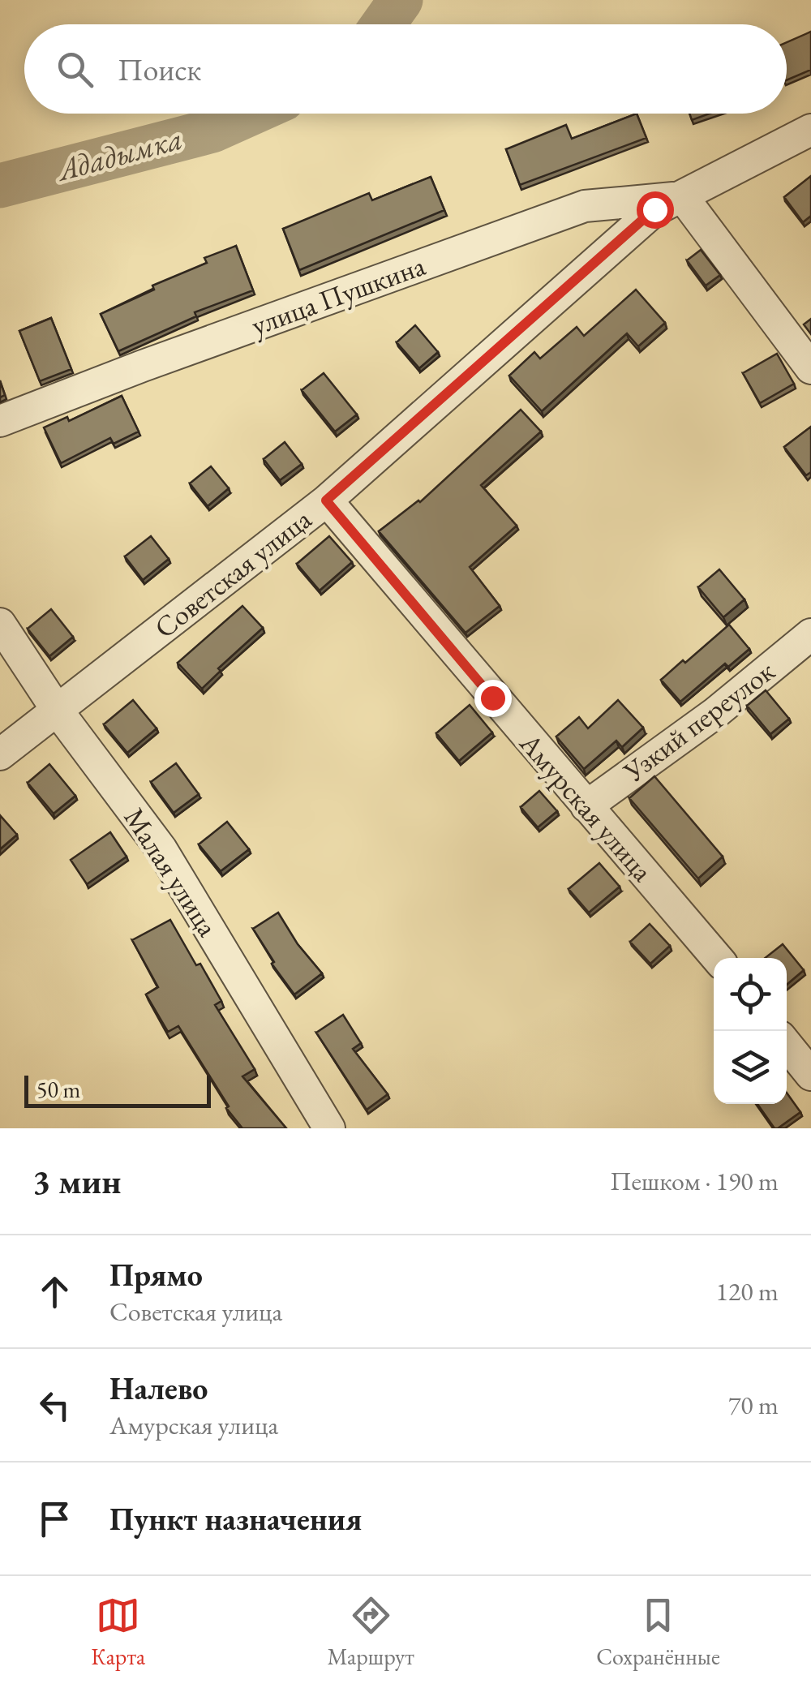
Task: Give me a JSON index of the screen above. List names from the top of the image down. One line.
{"streets":{"street":["улица Пушкина","Советская улица","Узкий переулок","Амурская улица","Малая улица"]},"crossings":[["улица Пушкина","Советская улица"],["Советская улица","Амурская улица"],["Советская улица","Малая улица"],["Узкий переулок","Амурская улица"]],"water":["Ададымка"],"scale_bar":"50 m","page":{"search":"Поиск","scale":"50 m","heading":["3 мин","Пешком · 190 m"],"list":[["Прямо","Советская улица","120 m"],["Налево","Амурская улица","70 m"],"Пункт назначения"],"nav":["Карта","Маршрут","Сохранённые"]}}
